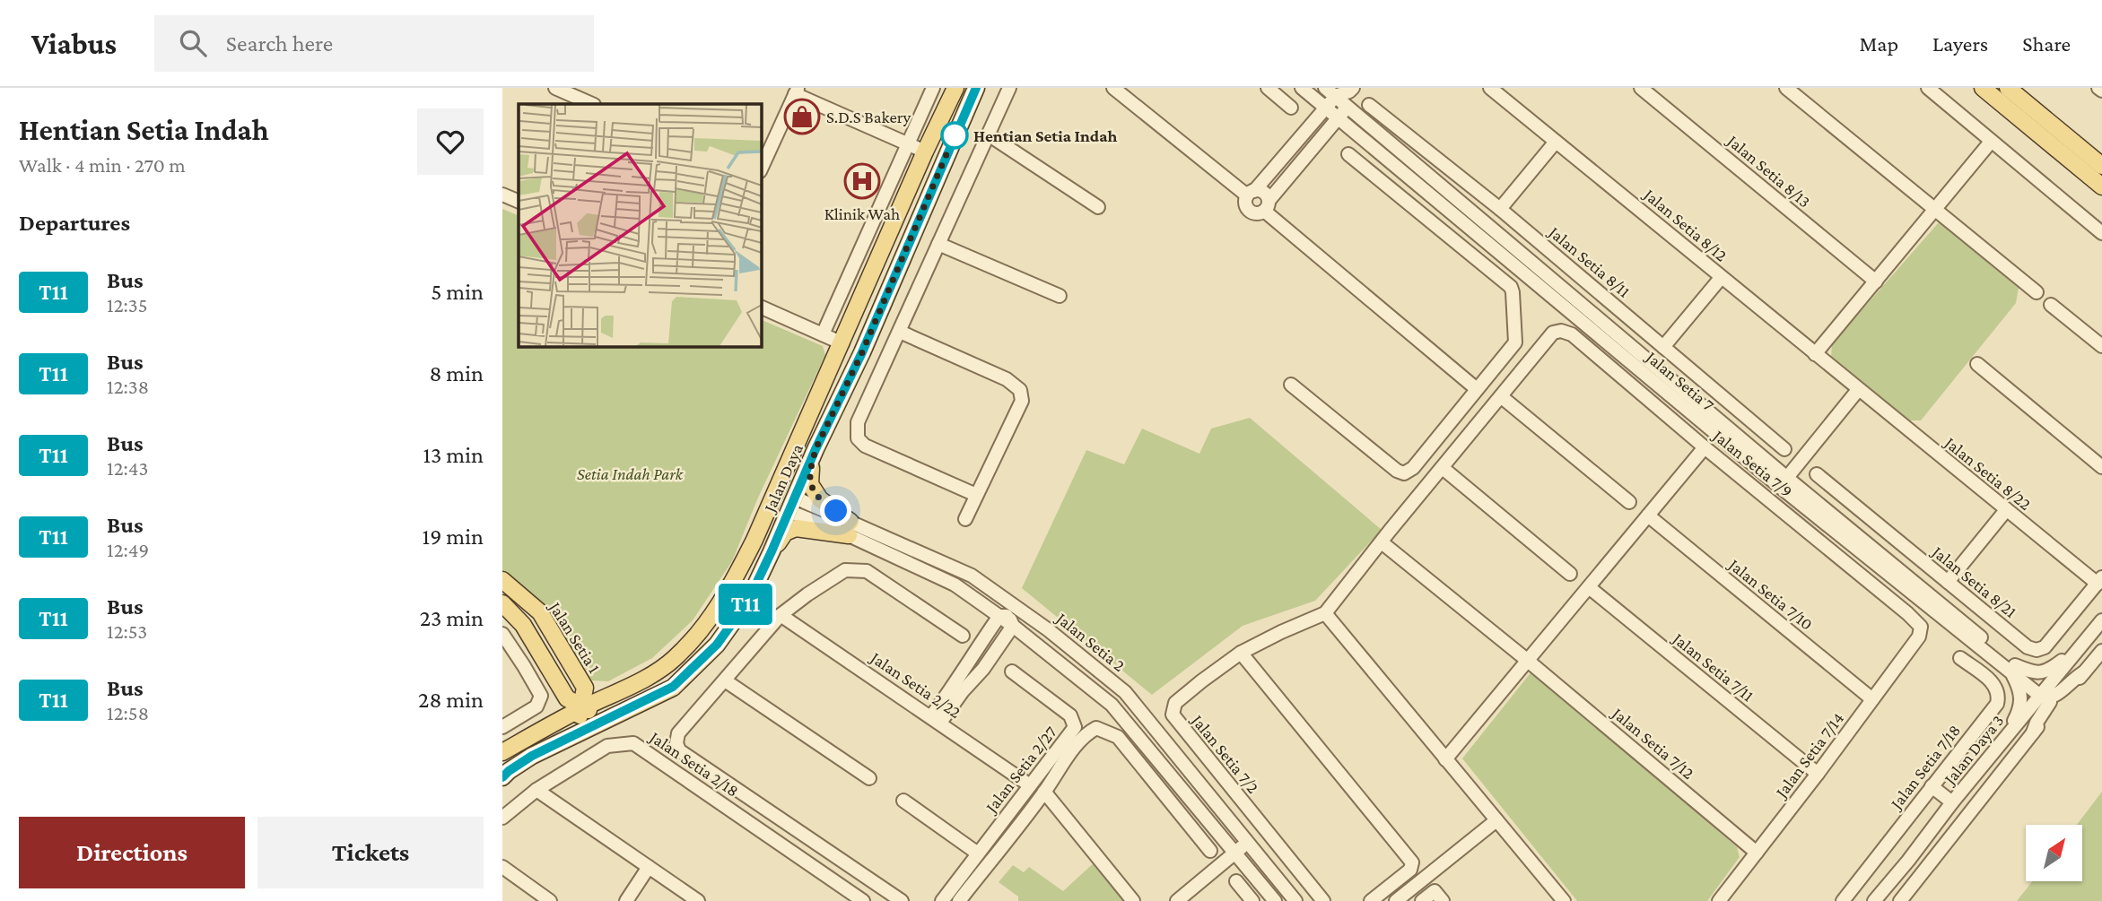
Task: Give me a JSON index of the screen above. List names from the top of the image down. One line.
{"streets":{"main road":["Jalan Daya","Jalan Setia 1"],"street":["Jalan Setia 8/13","Jalan Setia 8/12","Jalan Setia 8/11","Jalan Setia 7","Jalan Setia 7/9","Jalan Setia 8/22","Jalan Setia 8/21","Jalan Setia 7/10","Jalan Setia 2","Jalan Setia 7/11","Jalan Setia 2/22","Jalan Setia 7/12","Jalan Daya 3","Jalan Setia 7/2","Jalan Setia 7/14","Jalan Setia 2/18","Jalan Setia 7/18","Jalan Setia 2/27"]},"crossings":[["Jalan Setia 8/12","Jalan Setia 8/22"],["Jalan Setia 7","Jalan Daya 3"],["Jalan Setia 7/9","Jalan Setia 7/14"],["Jalan Setia 8/22","Jalan Setia 8/21"],["Jalan Daya","Jalan Setia 1"],["Jalan Daya","Jalan Setia 2"],["Jalan Setia 7/10","Jalan Setia 7/14"],["Jalan Setia 7/11","Jalan Setia 7/14"],["Jalan Setia 2/22","Jalan Setia 2/27"],["Jalan Setia 7/12","Jalan Setia 7/14"]],"parks":["Setia Indah Park"],"places":{"shop":["S.D.S Bakery"],"other":["Hentian Setia Indah"],"hospital":["Klinik Wah"]},"lines":["bus line T11"],"north":"top right","page":{"header":"Viabus","search":"Search here","nav":["Map","Layers","Share"],"heading":[["Hentian Setia Indah","Walk · 4 min · 270 m"],"Departures"],"on_map":"T11","list":[{"mark":"T11","name":"Bus","note":"12:35","value":"5 min"},{"mark":"T11","name":"Bus","note":"12:38","value":"8 min"},{"mark":"T11","name":"Bus","note":"12:43","value":"13 min"},{"mark":"T11","name":"Bus","note":"12:49","value":"19 min"},{"mark":"T11","name":"Bus","note":"12:53","value":"23 min"},{"mark":"T11","name":"Bus","note":"12:58","value":"28 min"}],"buttons":["Directions","Tickets"]}}
